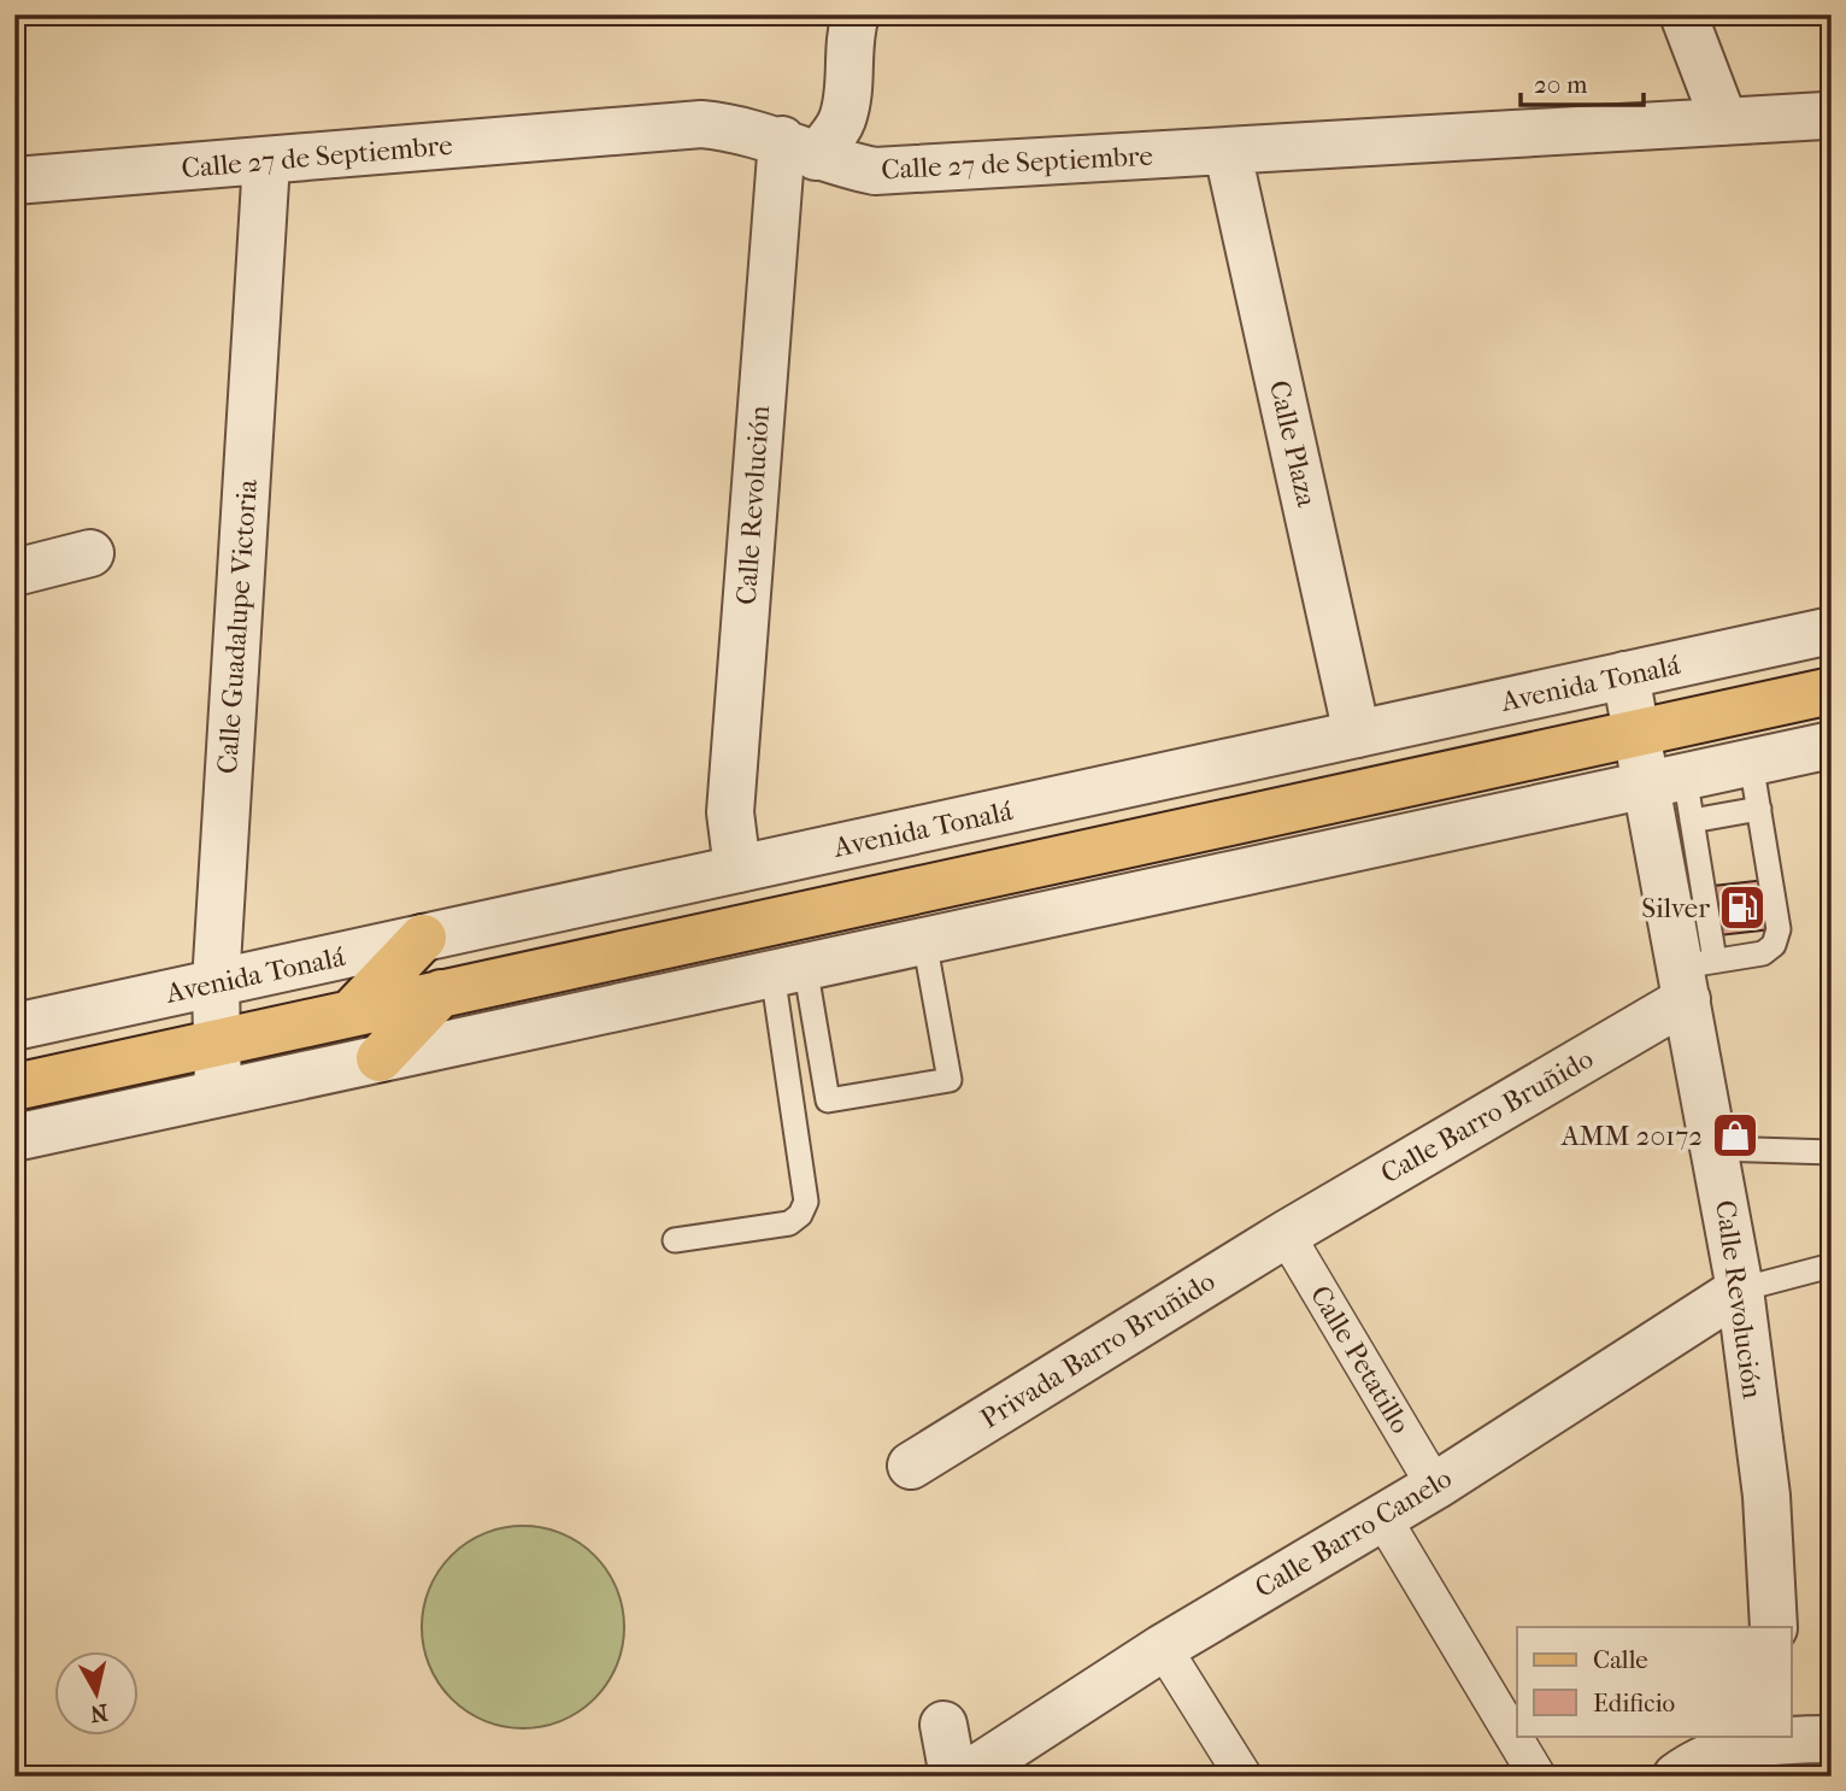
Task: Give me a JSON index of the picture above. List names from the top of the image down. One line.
{"streets":{"main road":["Avenida Tonalá"],"street":["Calle 27 de Septiembre","Calle Plaza","Calle Revolución","Calle Guadalupe Victoria","Calle Barro Bruñido","Privada Barro Bruñido","Calle Petatillo","Calle Barro Canelo"]},"crossings":[["Calle 27 de Septiembre","Calle Plaza"],["Calle 27 de Septiembre","Calle Revolución"],["Calle 27 de Septiembre","Calle Guadalupe Victoria"],["Calle Plaza","Avenida Tonalá"],["Calle Revolución","Avenida Tonalá"],["Calle Revolución","Calle Barro Bruñido"],["Calle Revolución","Calle Barro Canelo"],["Calle Guadalupe Victoria","Avenida Tonalá"],["Calle Barro Bruñido","Privada Barro Bruñido"],["Calle Barro Bruñido","Calle Petatillo"],["Privada Barro Bruñido","Calle Petatillo"],["Calle Petatillo","Calle Barro Canelo"]],"places":{"fuel station":["Silver"],"shop":["AMM 20172"]},"legend":["Calle","Edificio"],"scale_bar":"20 m","north":"bottom"}
